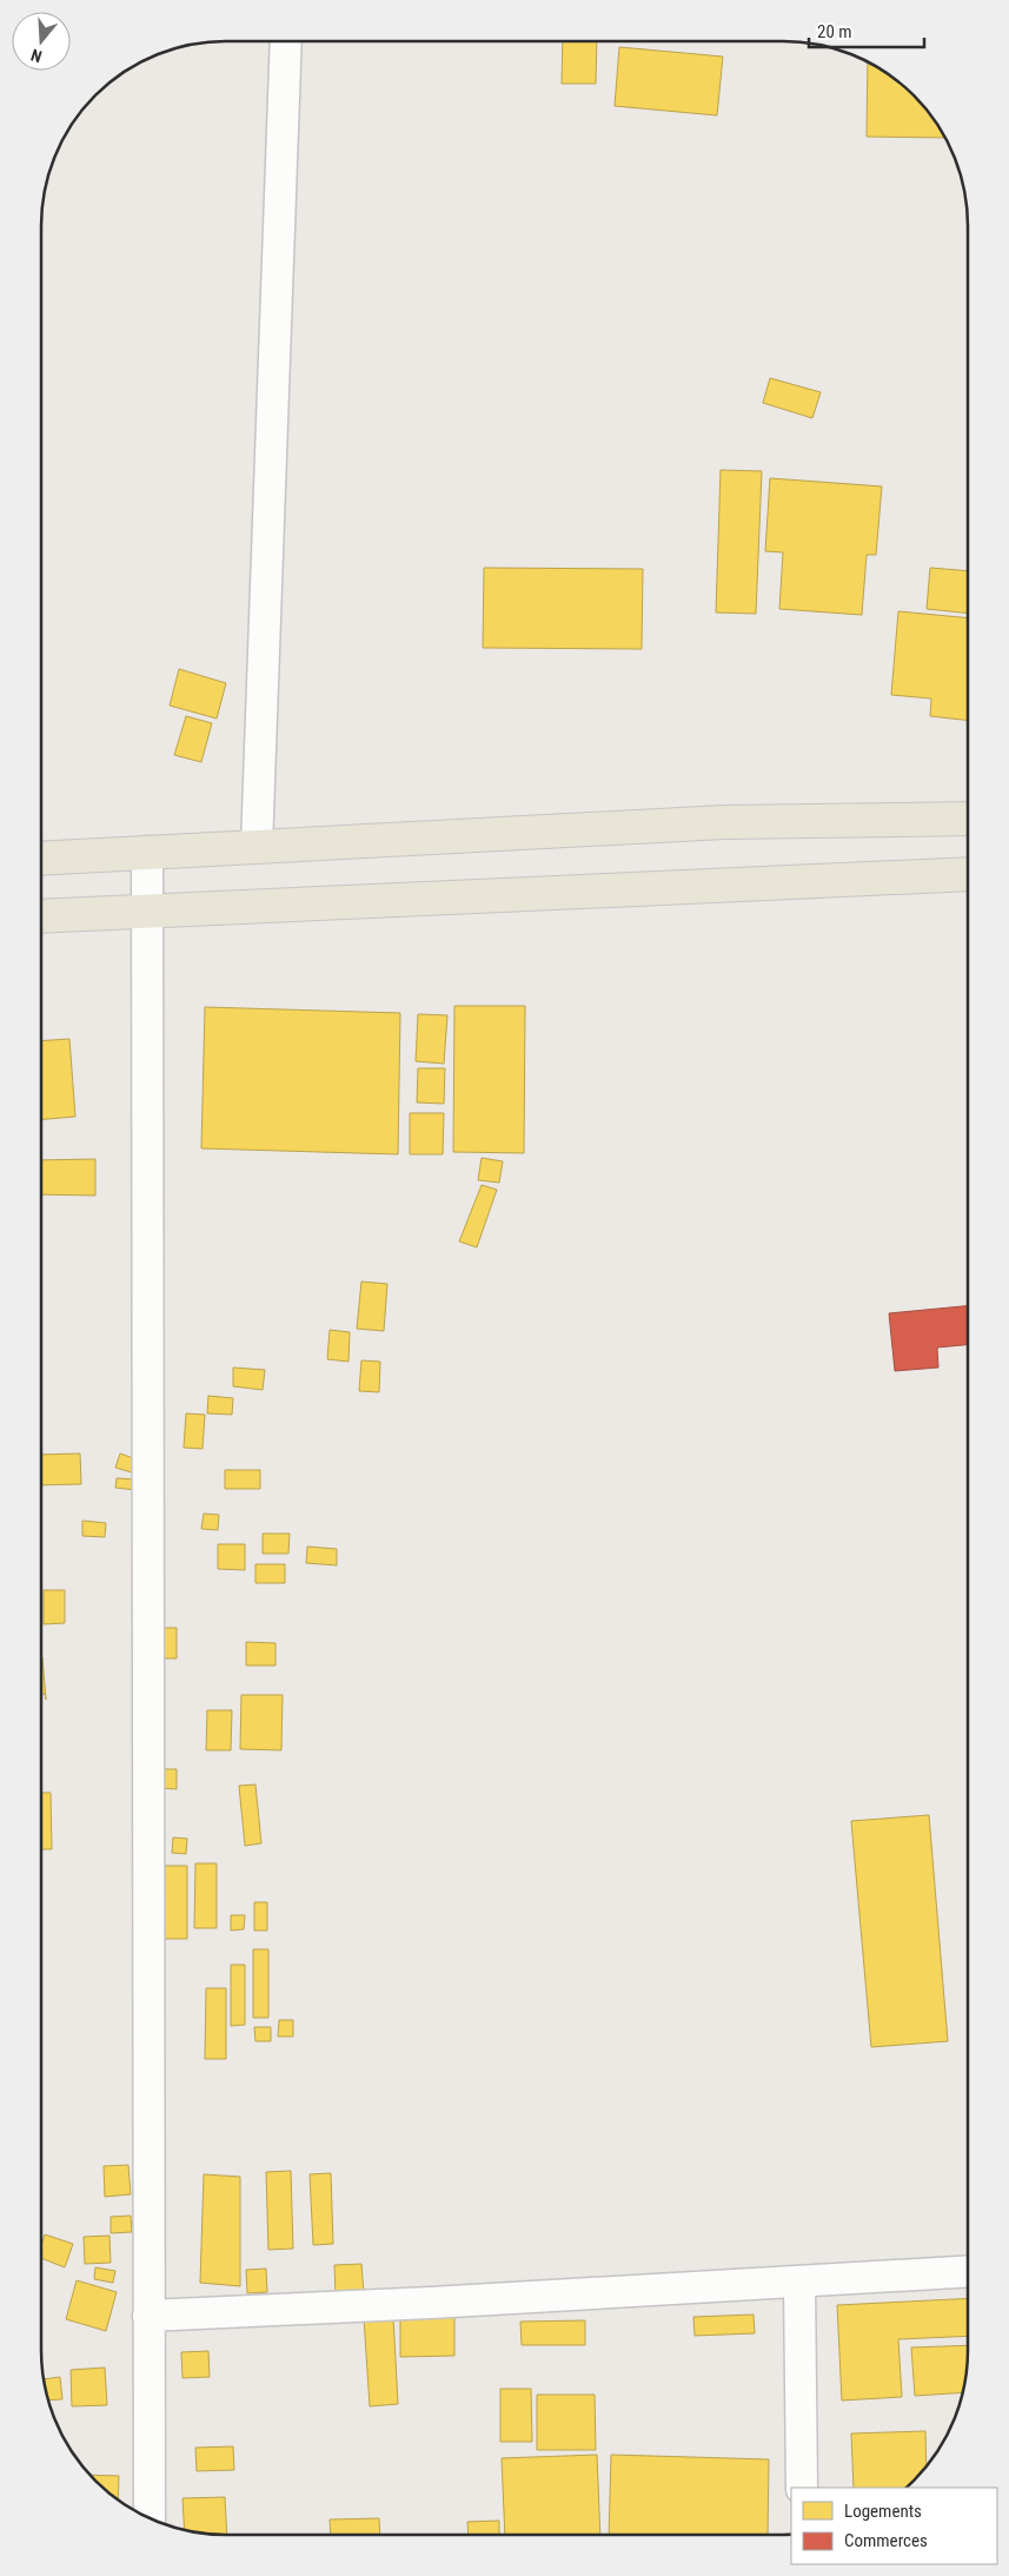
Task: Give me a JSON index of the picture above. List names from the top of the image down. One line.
{"legend":["Logements","Commerces"],"scale_bar":"20 m","north":"bottom"}
